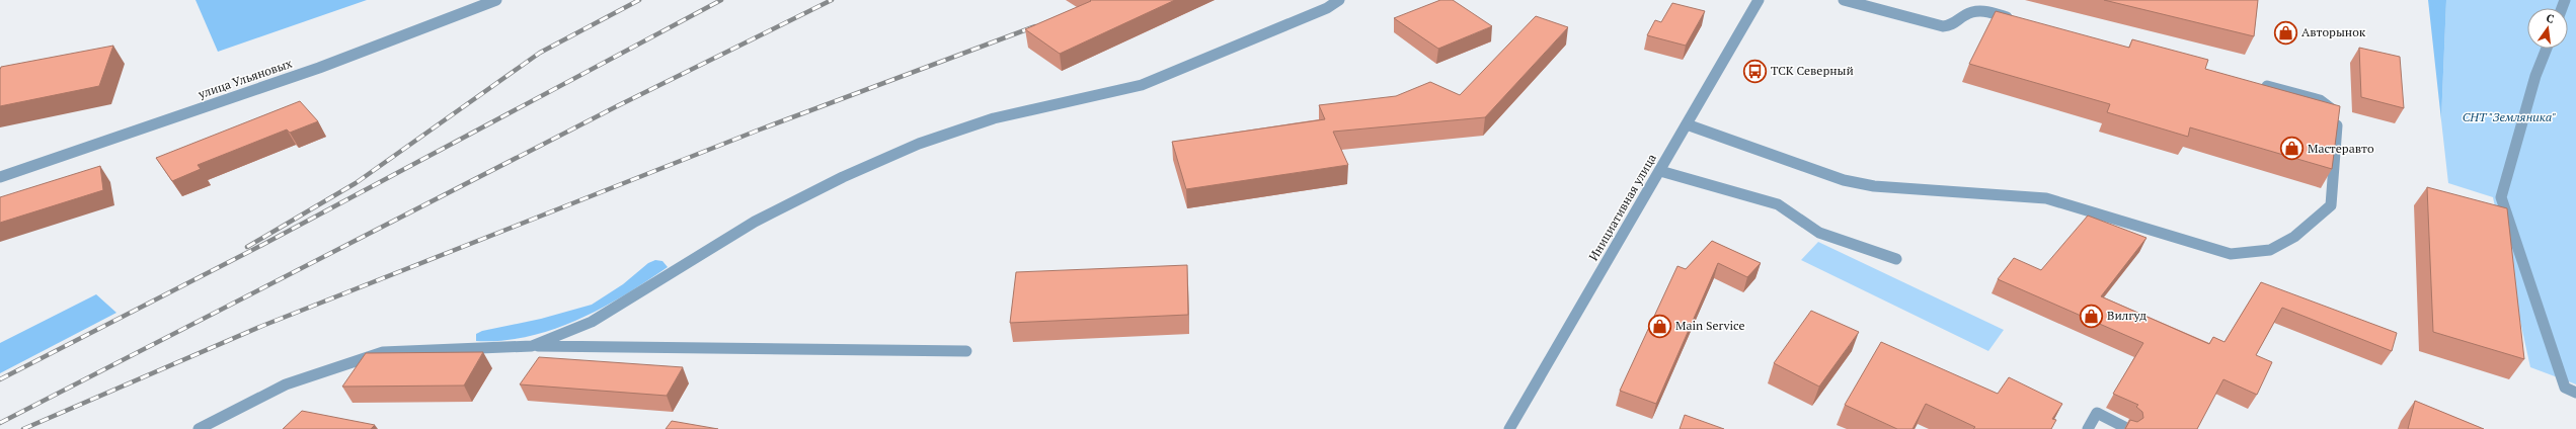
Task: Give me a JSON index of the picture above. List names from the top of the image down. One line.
{"streets":{"street":["улица Ульяновых","Инициативная улица"]},"parks":["СНТ \"Земляника\""],"places":{"shop":["Авторынок","Мастеравто","Вилгуд","Main Service"],"bus stop":["ТСК Северный"]},"north":"top"}
